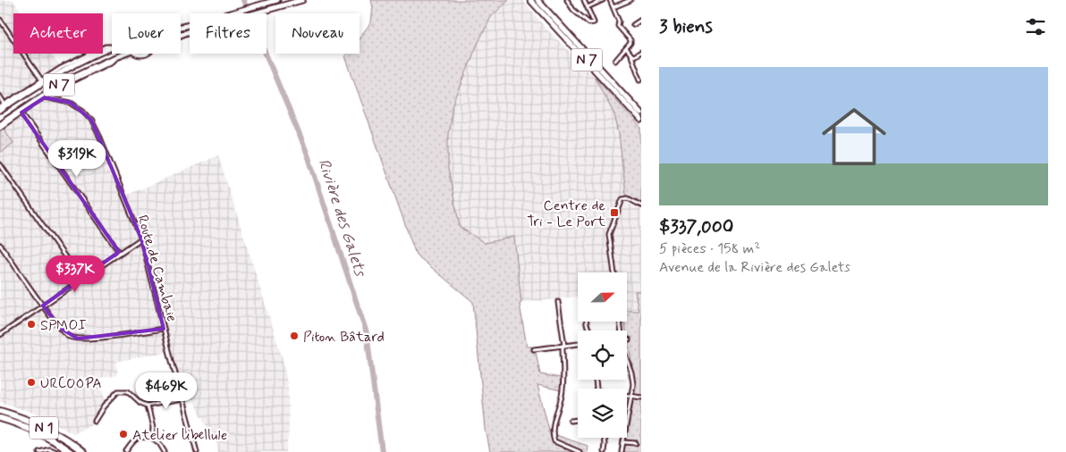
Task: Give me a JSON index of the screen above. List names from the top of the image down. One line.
{"streets":{"highway":["N 1"],"main road":["N 7"],"street":["Route de Cambaie"]},"water":["Rivière des Galets"],"places":{"transit":["Centre de Tri - Le Port"],"other":["SPMOI","Piton Bâtard","URCOOPA","Atelier libellule"]},"north":"right","page":{"heading":"3 biens","chip":["Acheter","Louer","Filtres","Nouveau"],"list":[{"name":"$337,000","note":"5 pièces · 158 m² · Avenue de la Rivière des Galets"}],"price":["$319K","$337K","$469K"]}}
